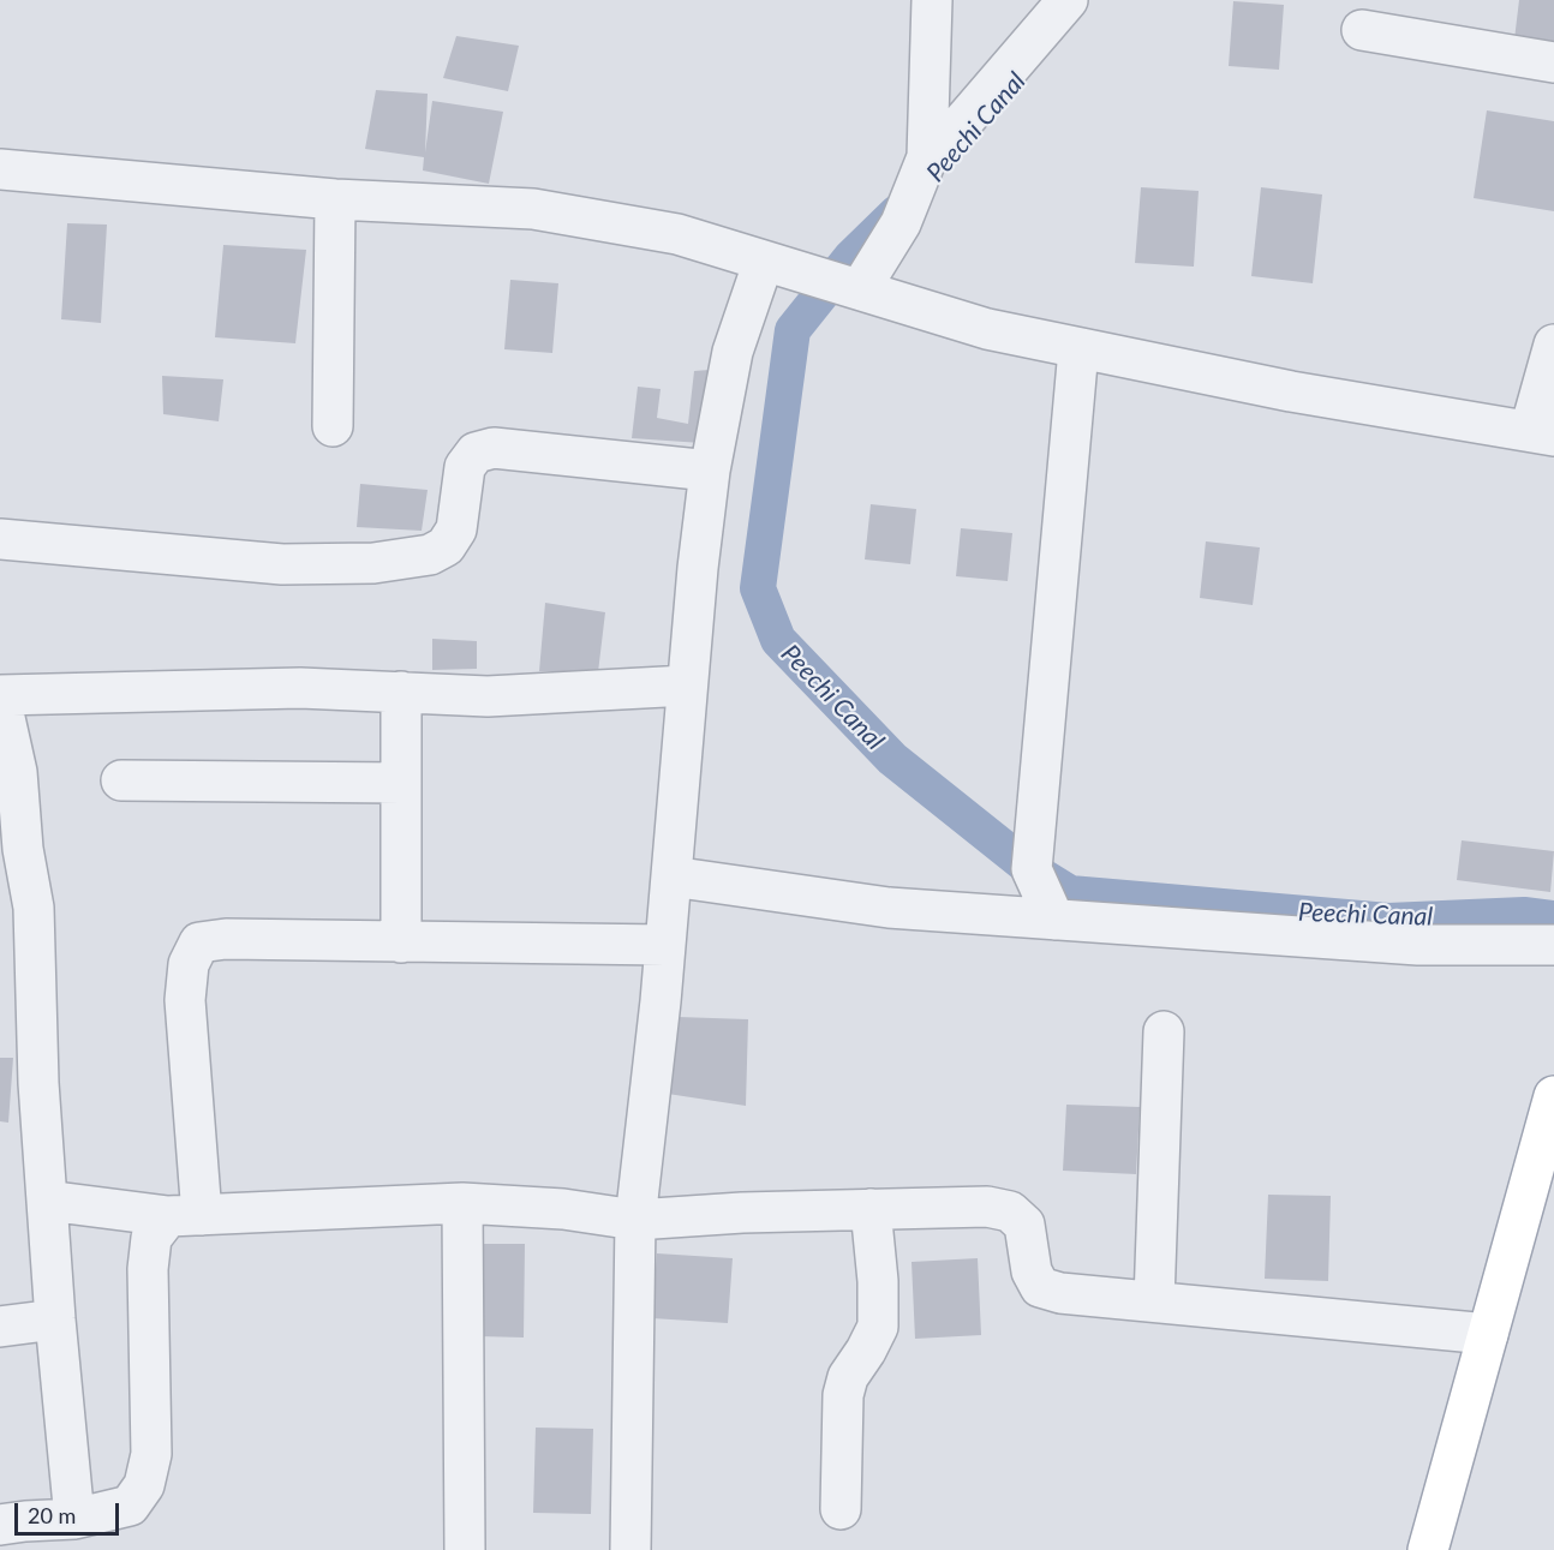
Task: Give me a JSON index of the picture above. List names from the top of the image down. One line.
{"water":["Peechi Canal"],"scale_bar":"20 m"}
